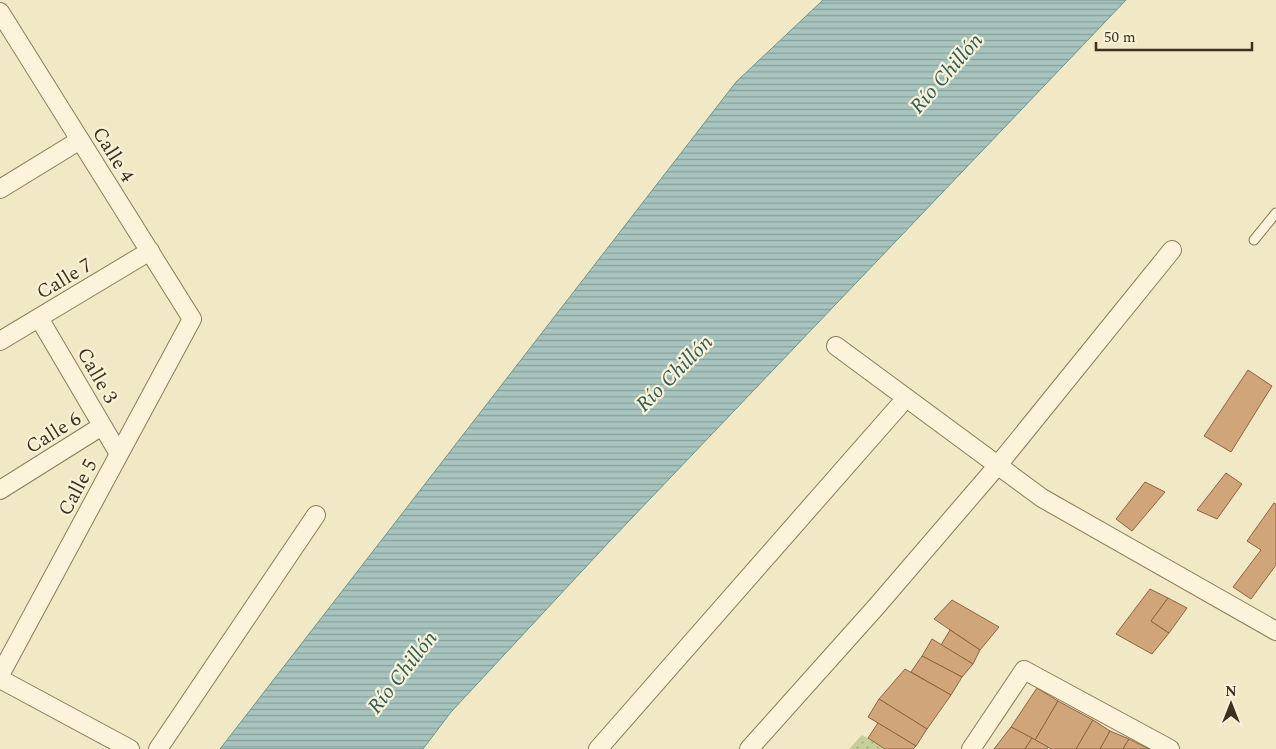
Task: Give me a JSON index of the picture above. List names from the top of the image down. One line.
{"streets":{"street":["Calle 4","Calle 7","Calle 3","Calle 6","Calle 5"]},"crossings":[["Calle 4","Calle 7"],["Calle 4","Calle 5"],["Calle 7","Calle 3"],["Calle 3","Calle 6"],["Calle 3","Calle 5"]],"water":["Río Chillón"],"scale_bar":"50 m","north":"top"}
